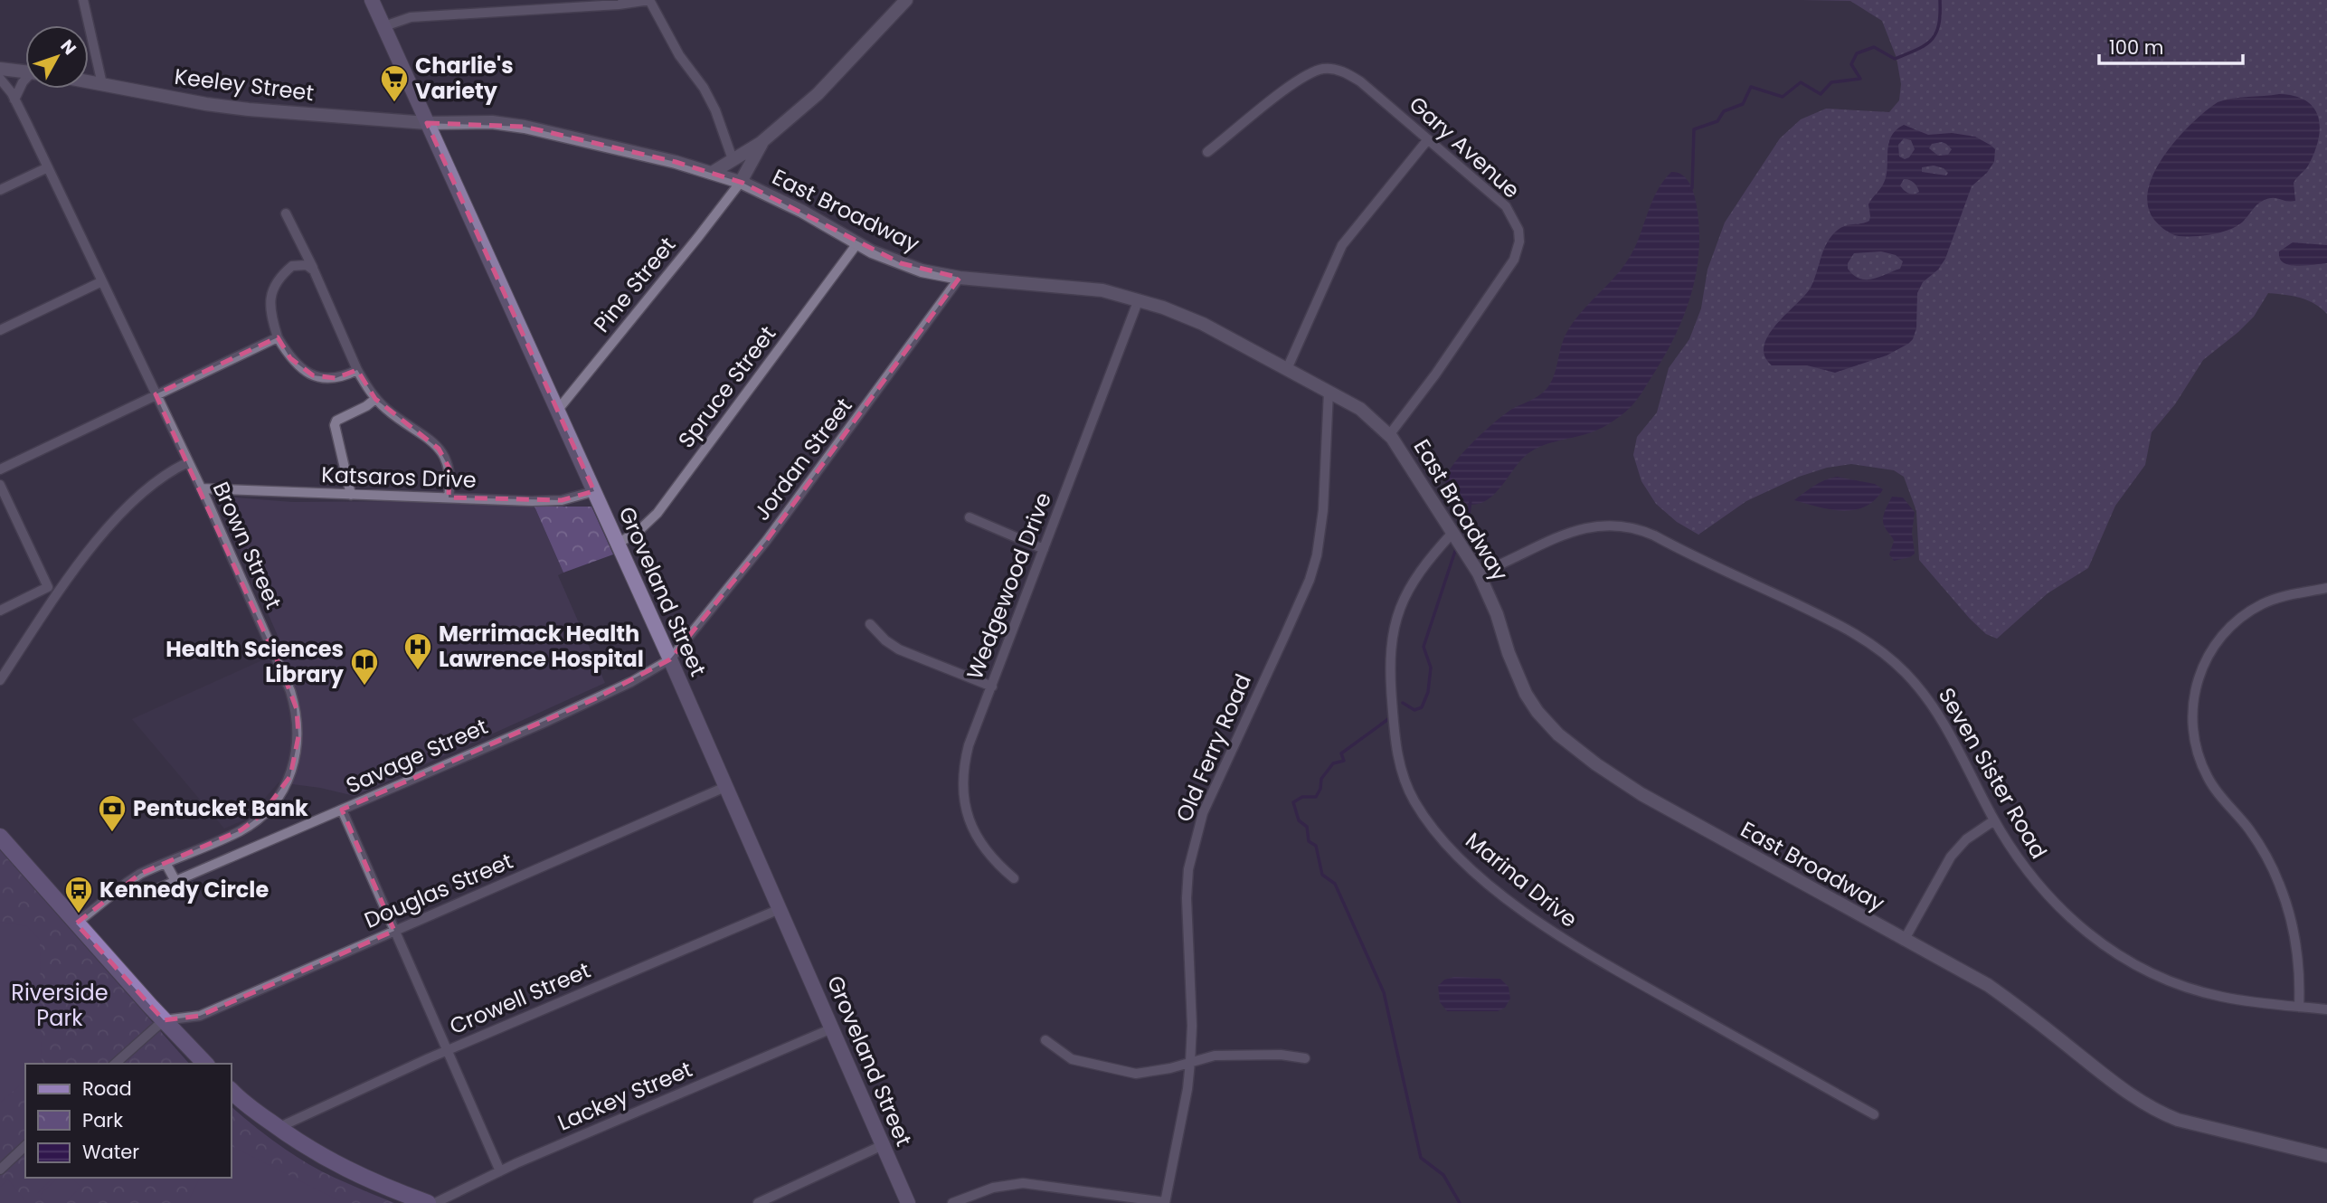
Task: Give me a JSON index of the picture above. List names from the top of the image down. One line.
{"streets":{"main road":["Groveland Street"],"street":["Keeley Street","Gary Avenue","East Broadway","Pine Street","Spruce Street","Jordan Street","Katsaros Drive","Brown Street","Wedgewood Drive","Old Ferry Road","Savage Street","Seven Sister Road","Marina Drive","Douglas Street","Crowell Street","Lackey Street"]},"crossings":[["Keeley Street","East Broadway"],["Keeley Street","Groveland Street"],["Gary Avenue","East Broadway"],["East Broadway","Pine Street"],["East Broadway","Spruce Street"],["East Broadway","Jordan Street"],["East Broadway","Wedgewood Drive"],["East Broadway","Groveland Street"],["East Broadway","Old Ferry Road"],["East Broadway","Seven Sister Road"],["East Broadway","Marina Drive"],["Pine Street","Groveland Street"],["Spruce Street","Groveland Street"],["Jordan Street","Groveland Street"],["Jordan Street","Savage Street"],["Katsaros Drive","Brown Street"],["Katsaros Drive","Groveland Street"],["Groveland Street","Savage Street"],["Groveland Street","Douglas Street"],["Groveland Street","Crowell Street"],["Groveland Street","Lackey Street"]],"parks":["Riverside Park"],"places":{"supermarket":["Charlie's Variety"],"hospital":["Merrimack Health Lawrence Hospital"],"library":["Health Sciences Library"],"bank":["Pentucket Bank"],"bus stop":["Kennedy Circle"]},"legend":["Road","Park","Water"],"scale_bar":"100 m","north":"top right"}
